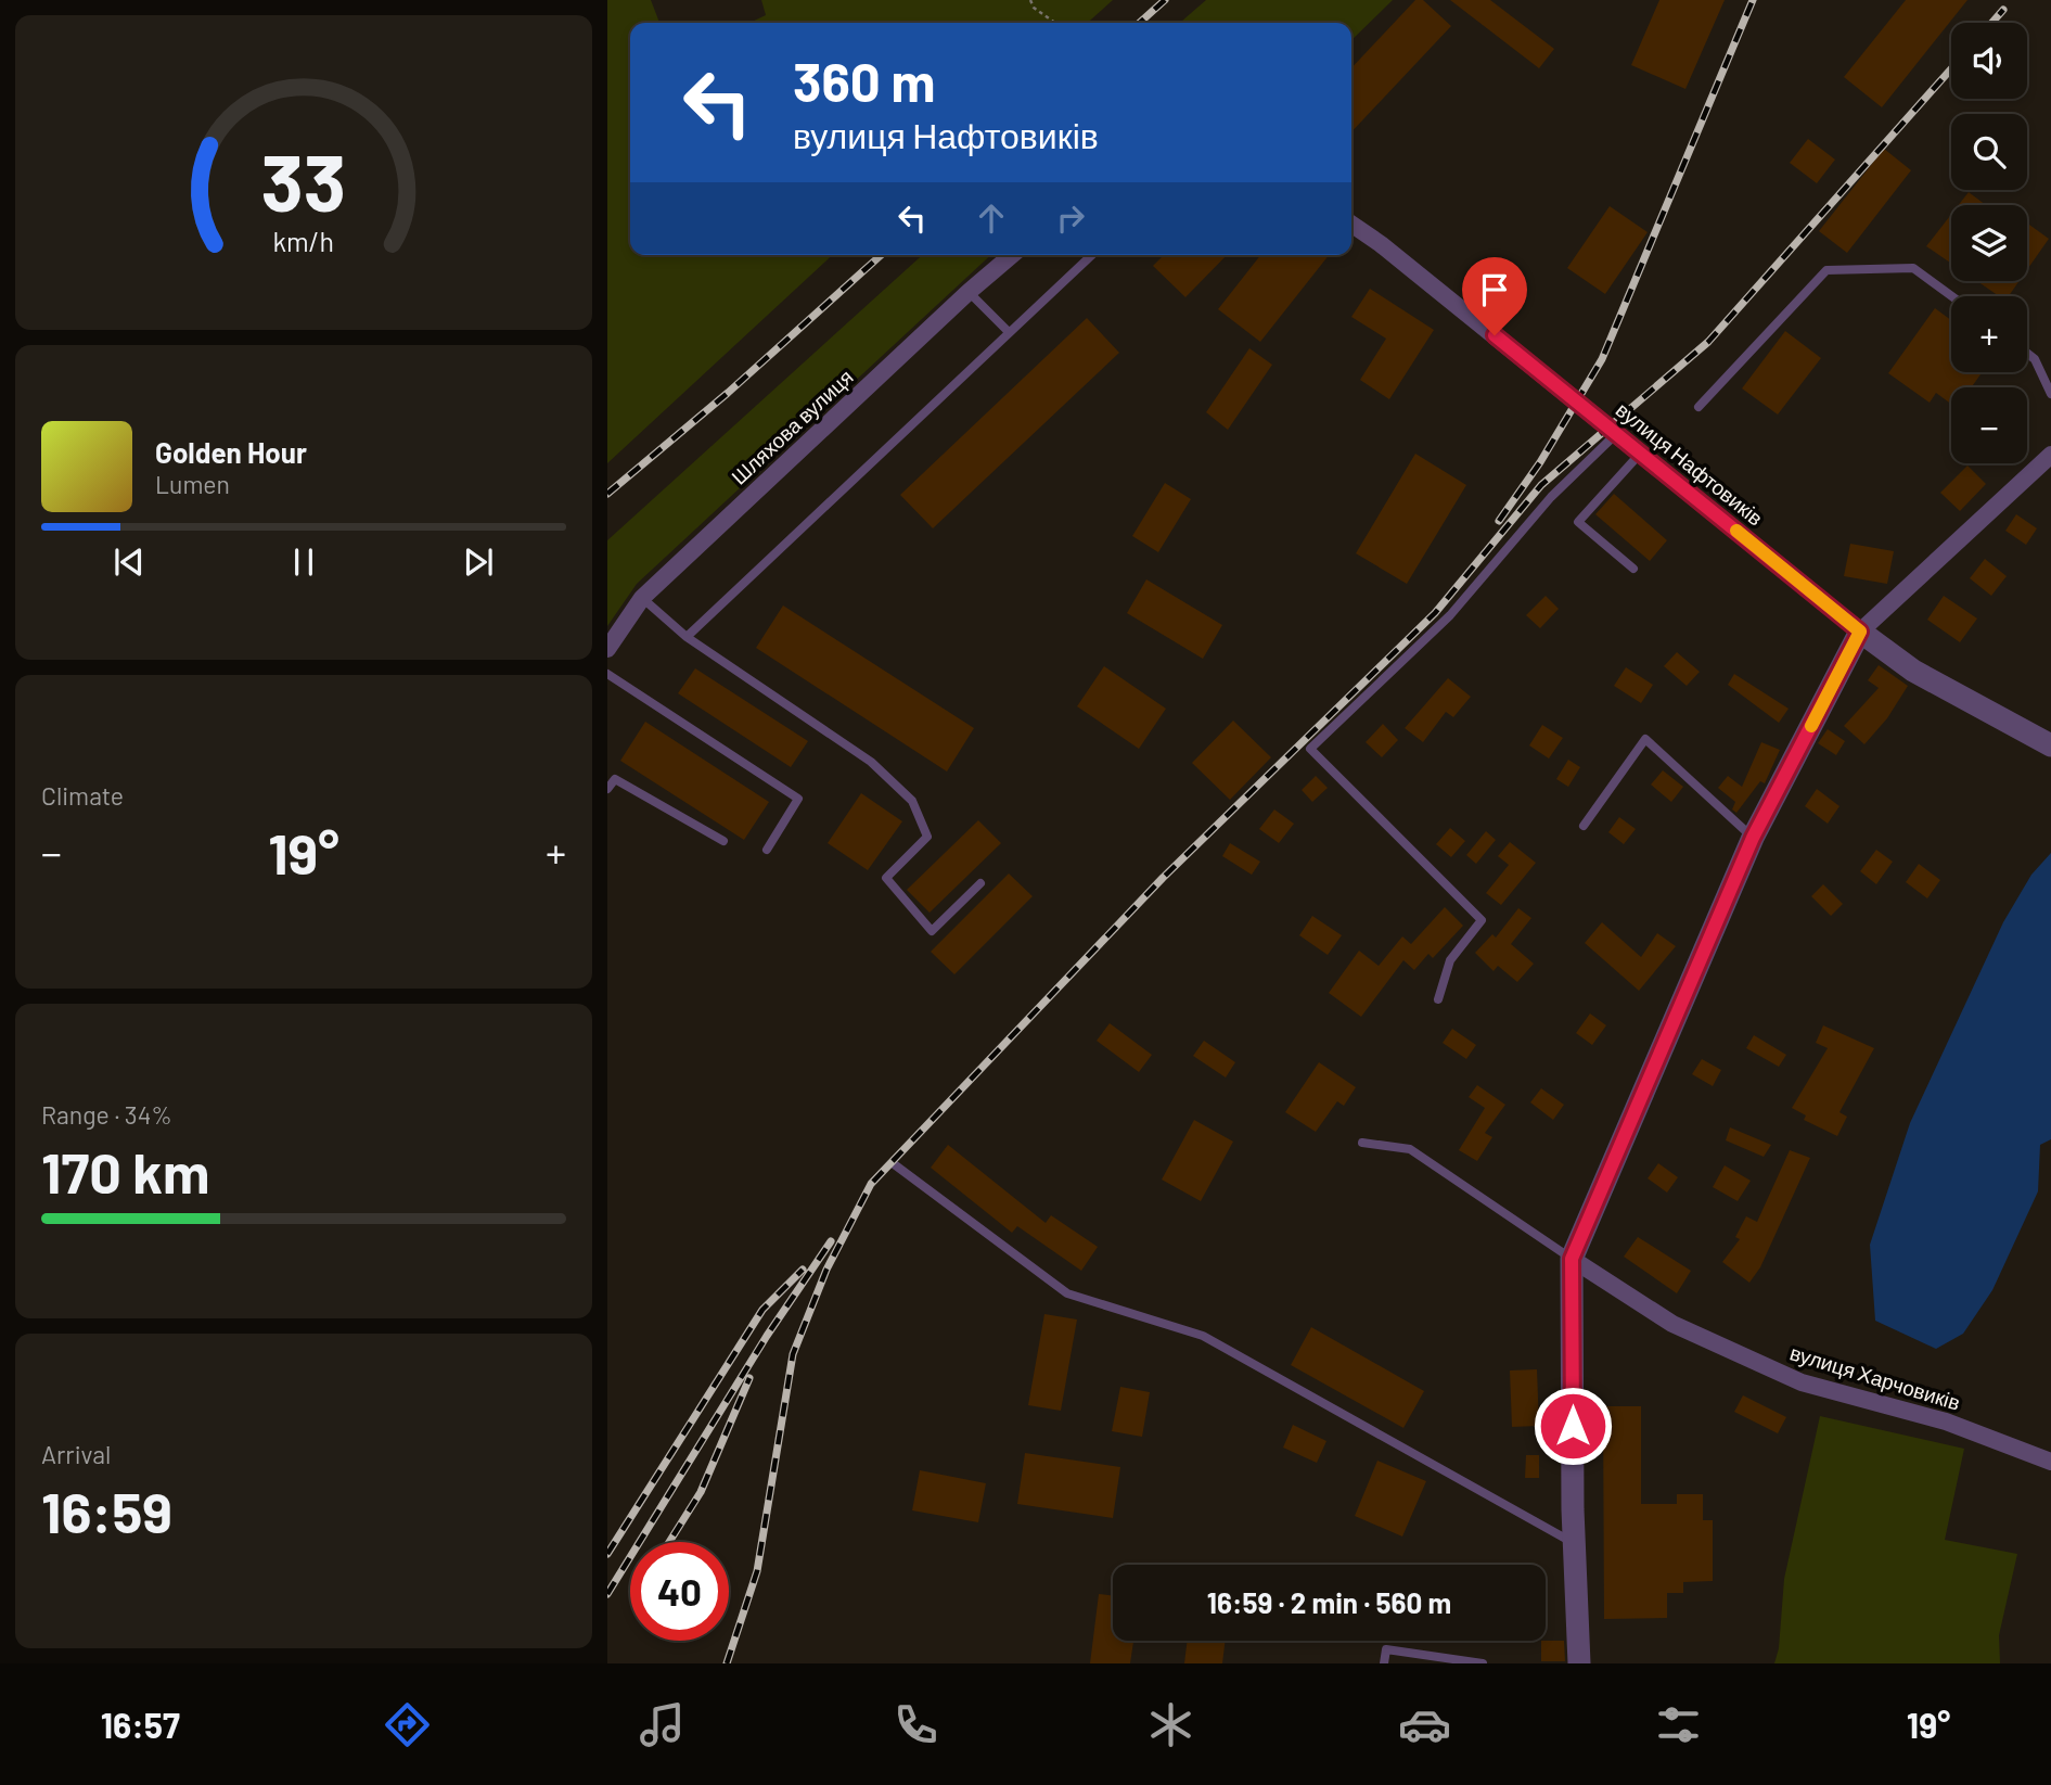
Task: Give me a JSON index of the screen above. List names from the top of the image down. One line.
{"streets":{"street":["Шляхова вулиця","вулиця Нафтовиків","вулиця Харчовиків"]},"page":{"map_buttons":["+","−"],"turn":["360 m","вулиця Нафтовиків"],"song":["Golden Hour","Lumen"],"tile":["Climate",["Range · 34%","170 km"],["Arrival","16:59"]],"heat":["−","19°","+"],"limit":"40","trip":"16:59 · 2 min · 560 m","tabs":["16:57","19°"],"gauge":["33","km/h"]}}
